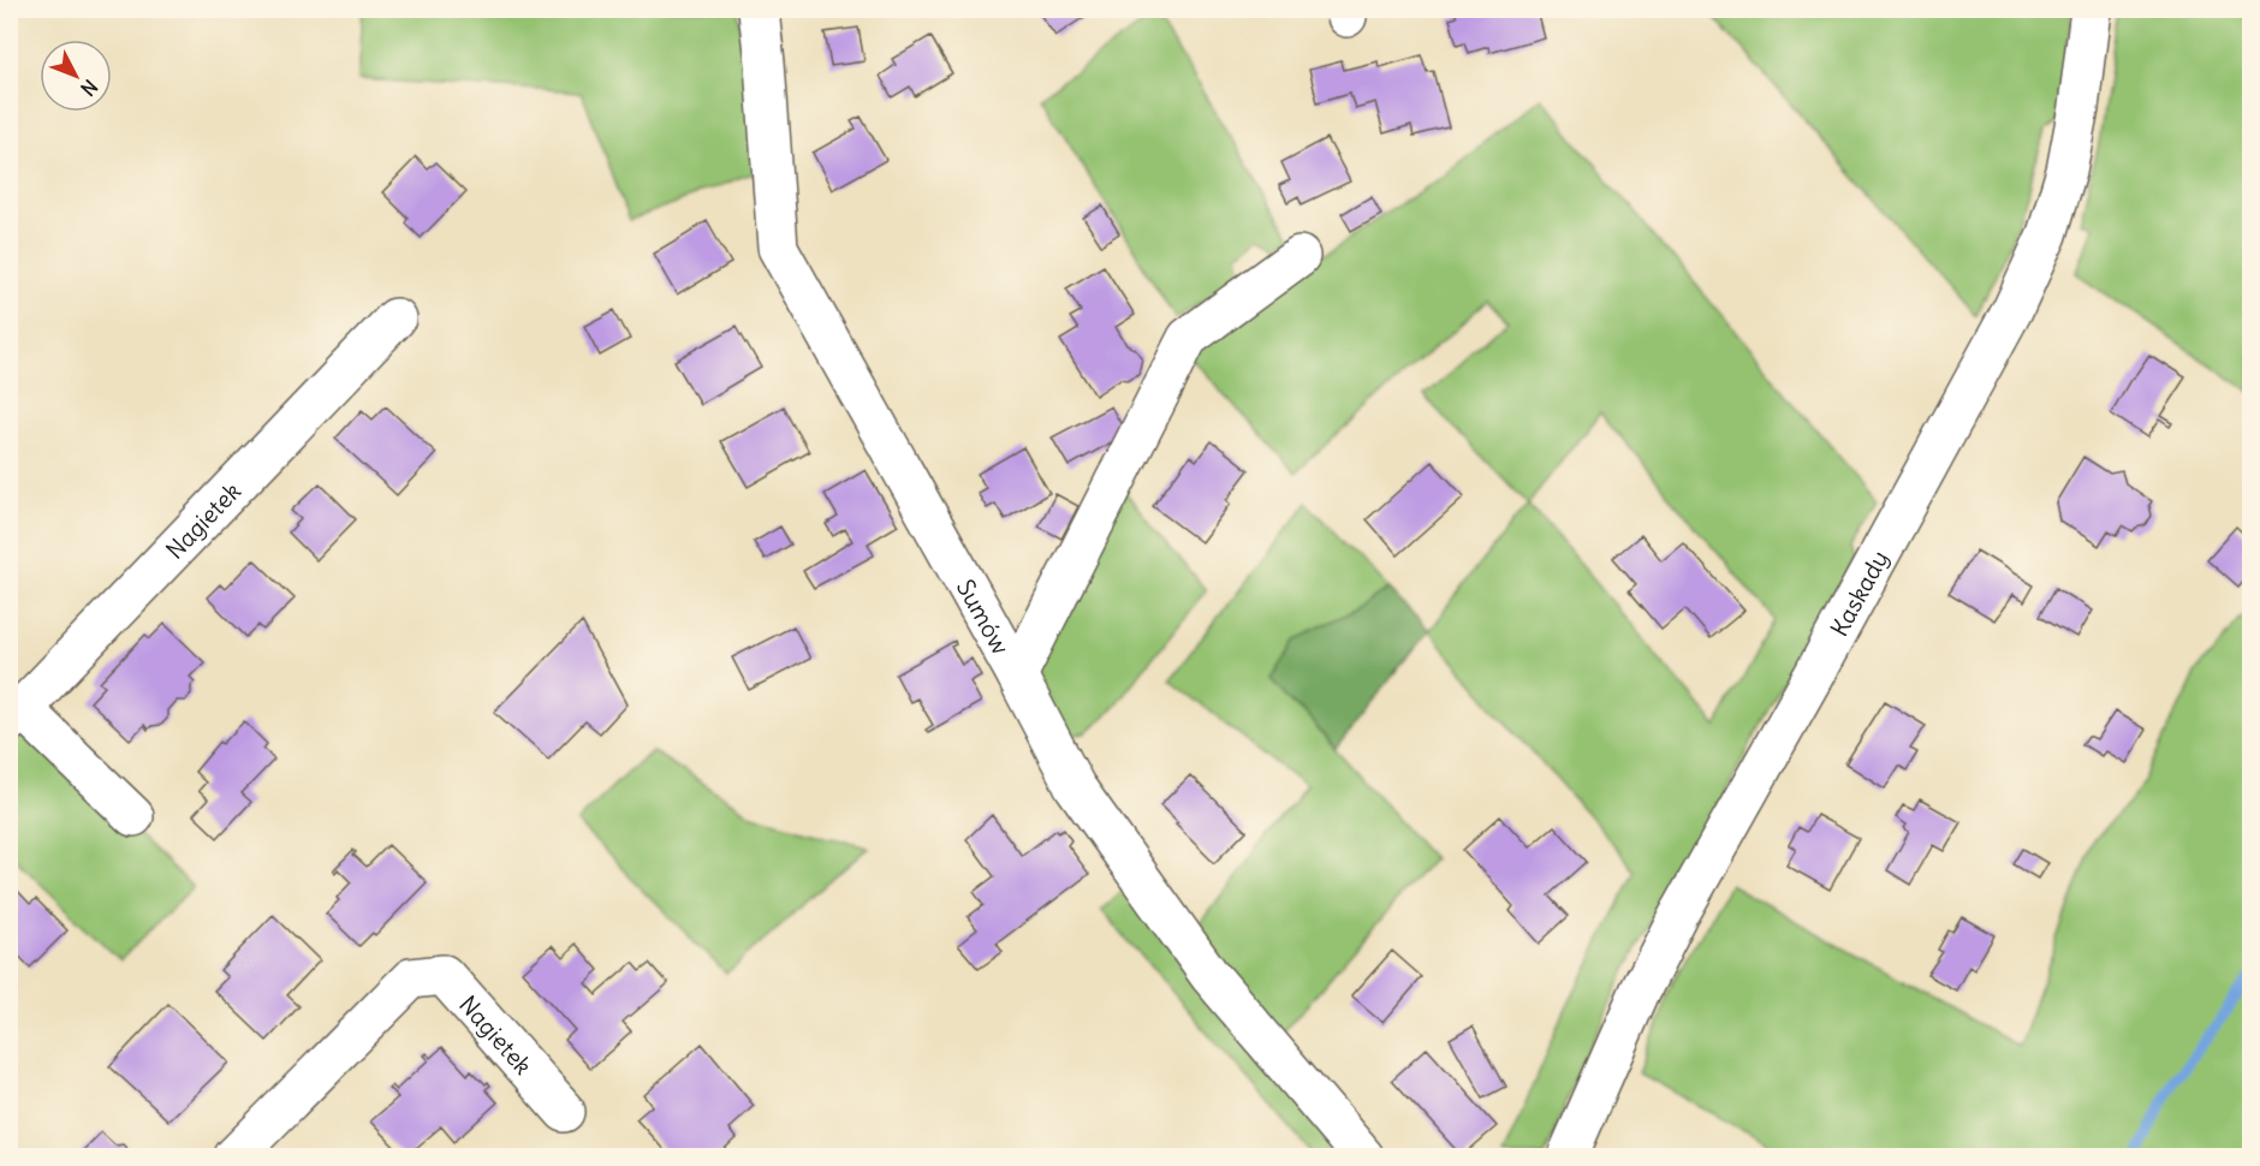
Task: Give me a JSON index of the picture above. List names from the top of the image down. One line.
{"streets":{"street":["Nagietek","Kaskady","Sumów"]},"north":"bottom right"}
